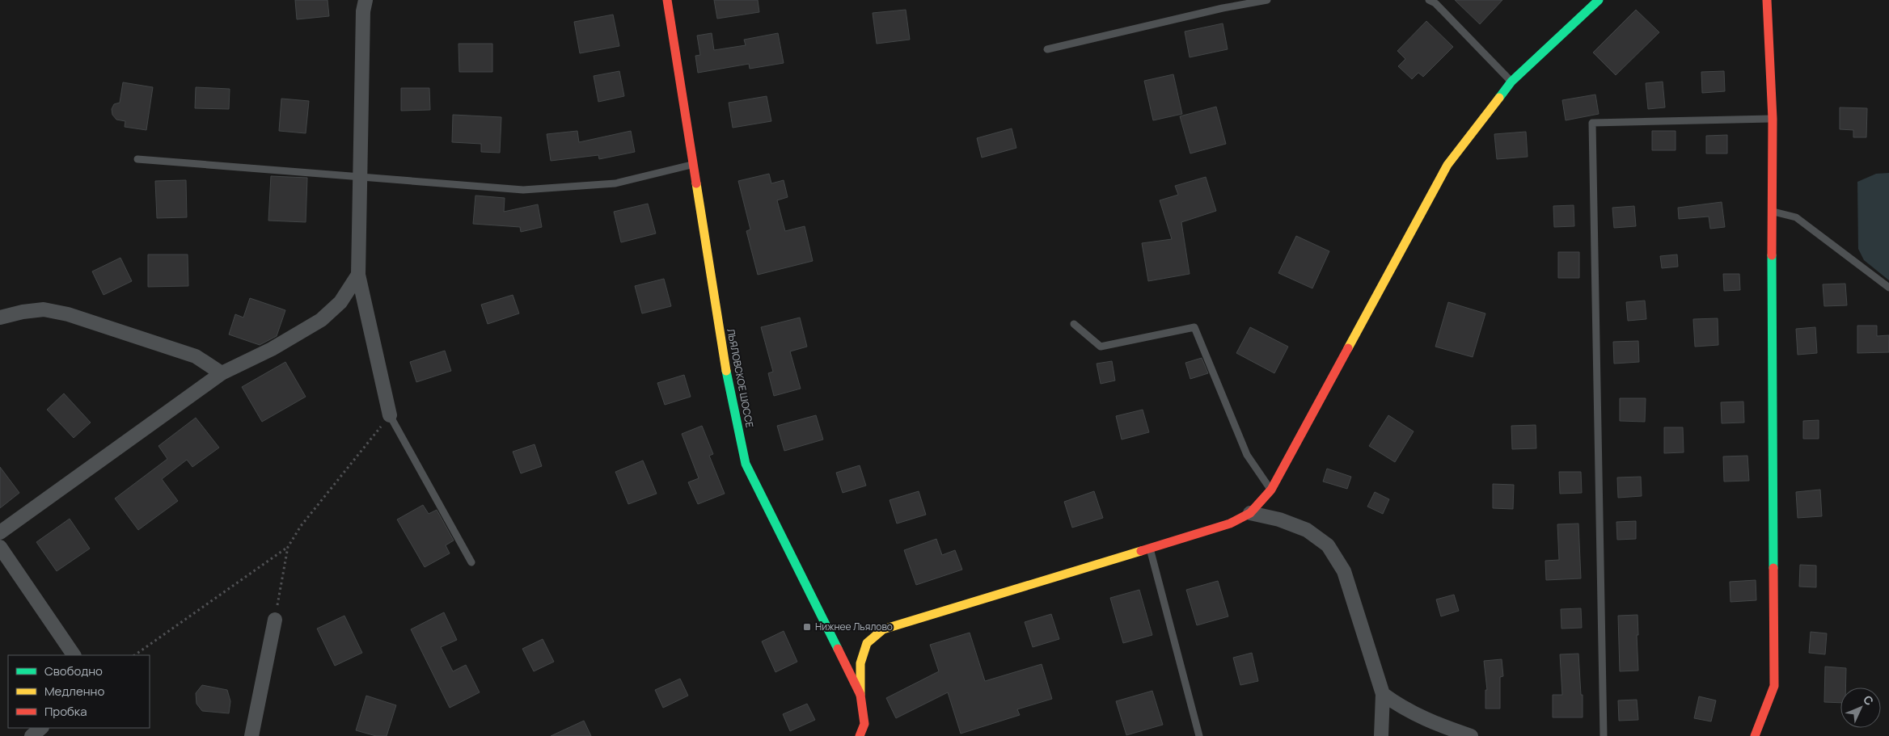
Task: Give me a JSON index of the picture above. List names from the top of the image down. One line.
{"streets":{"street":["ЛЬЯЛОВСКОЕ ШОССЕ"]},"places":{"transit":["Нижнее Льялово"]},"legend":["Свободно","Медленно","Пробка"],"north":"top right"}
